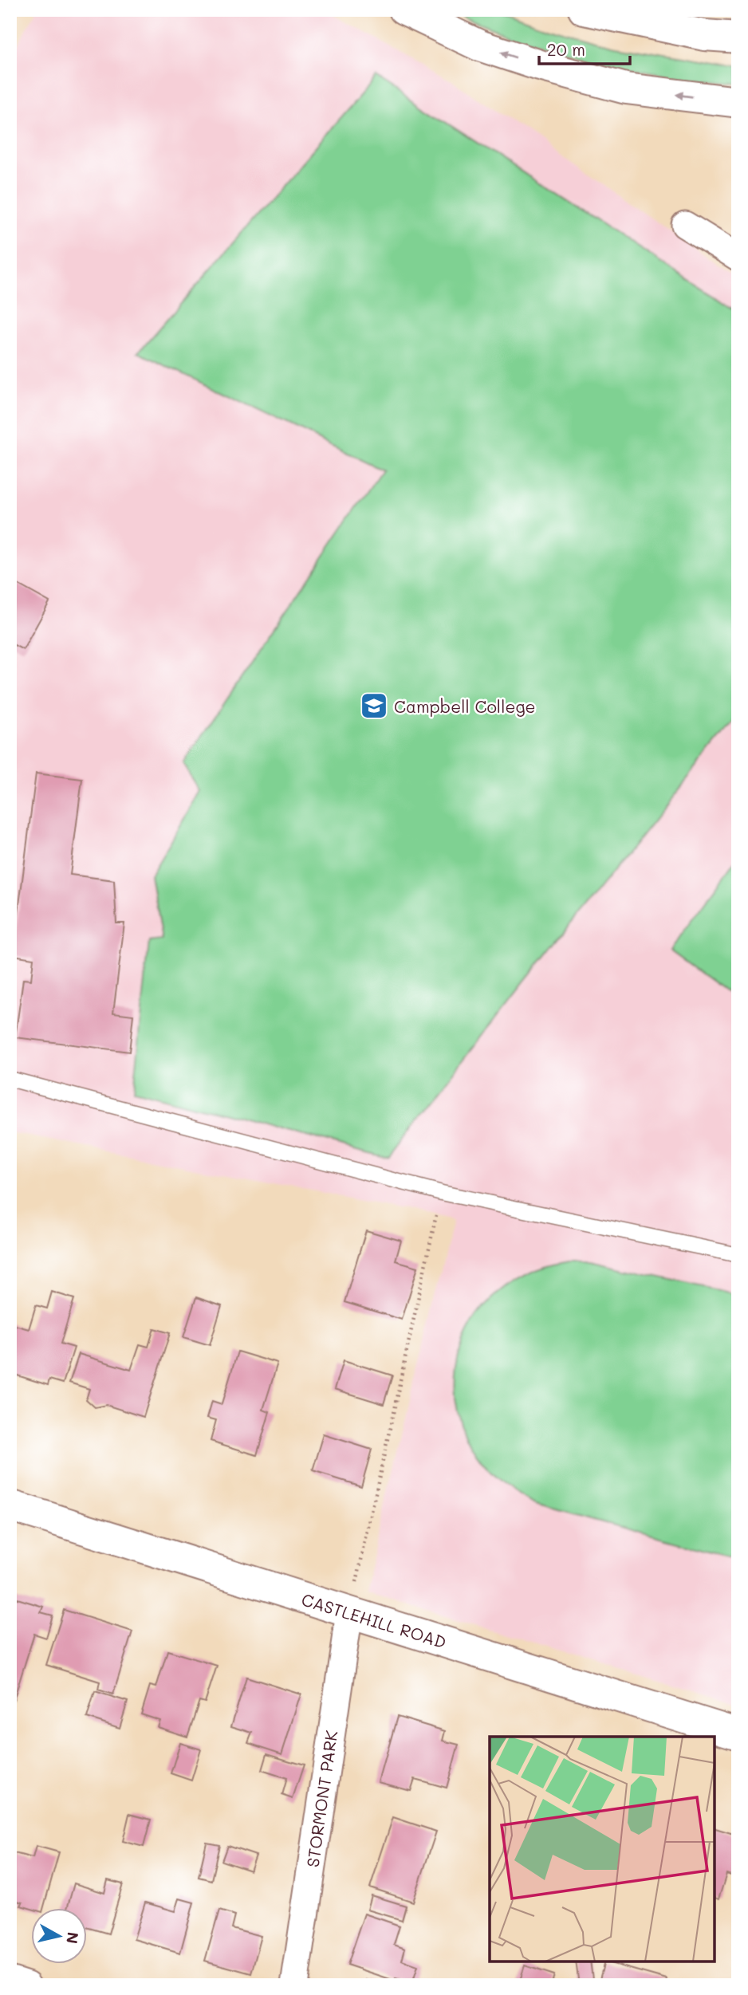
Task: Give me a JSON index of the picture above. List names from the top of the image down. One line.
{"streets":{"main road":["CASTLEHILL ROAD"],"street":["STORMONT PARK"]},"crossings":[["CASTLEHILL ROAD","STORMONT PARK"]],"places":{"school or university":["Campbell College"]},"scale_bar":"20 m","north":"right"}
